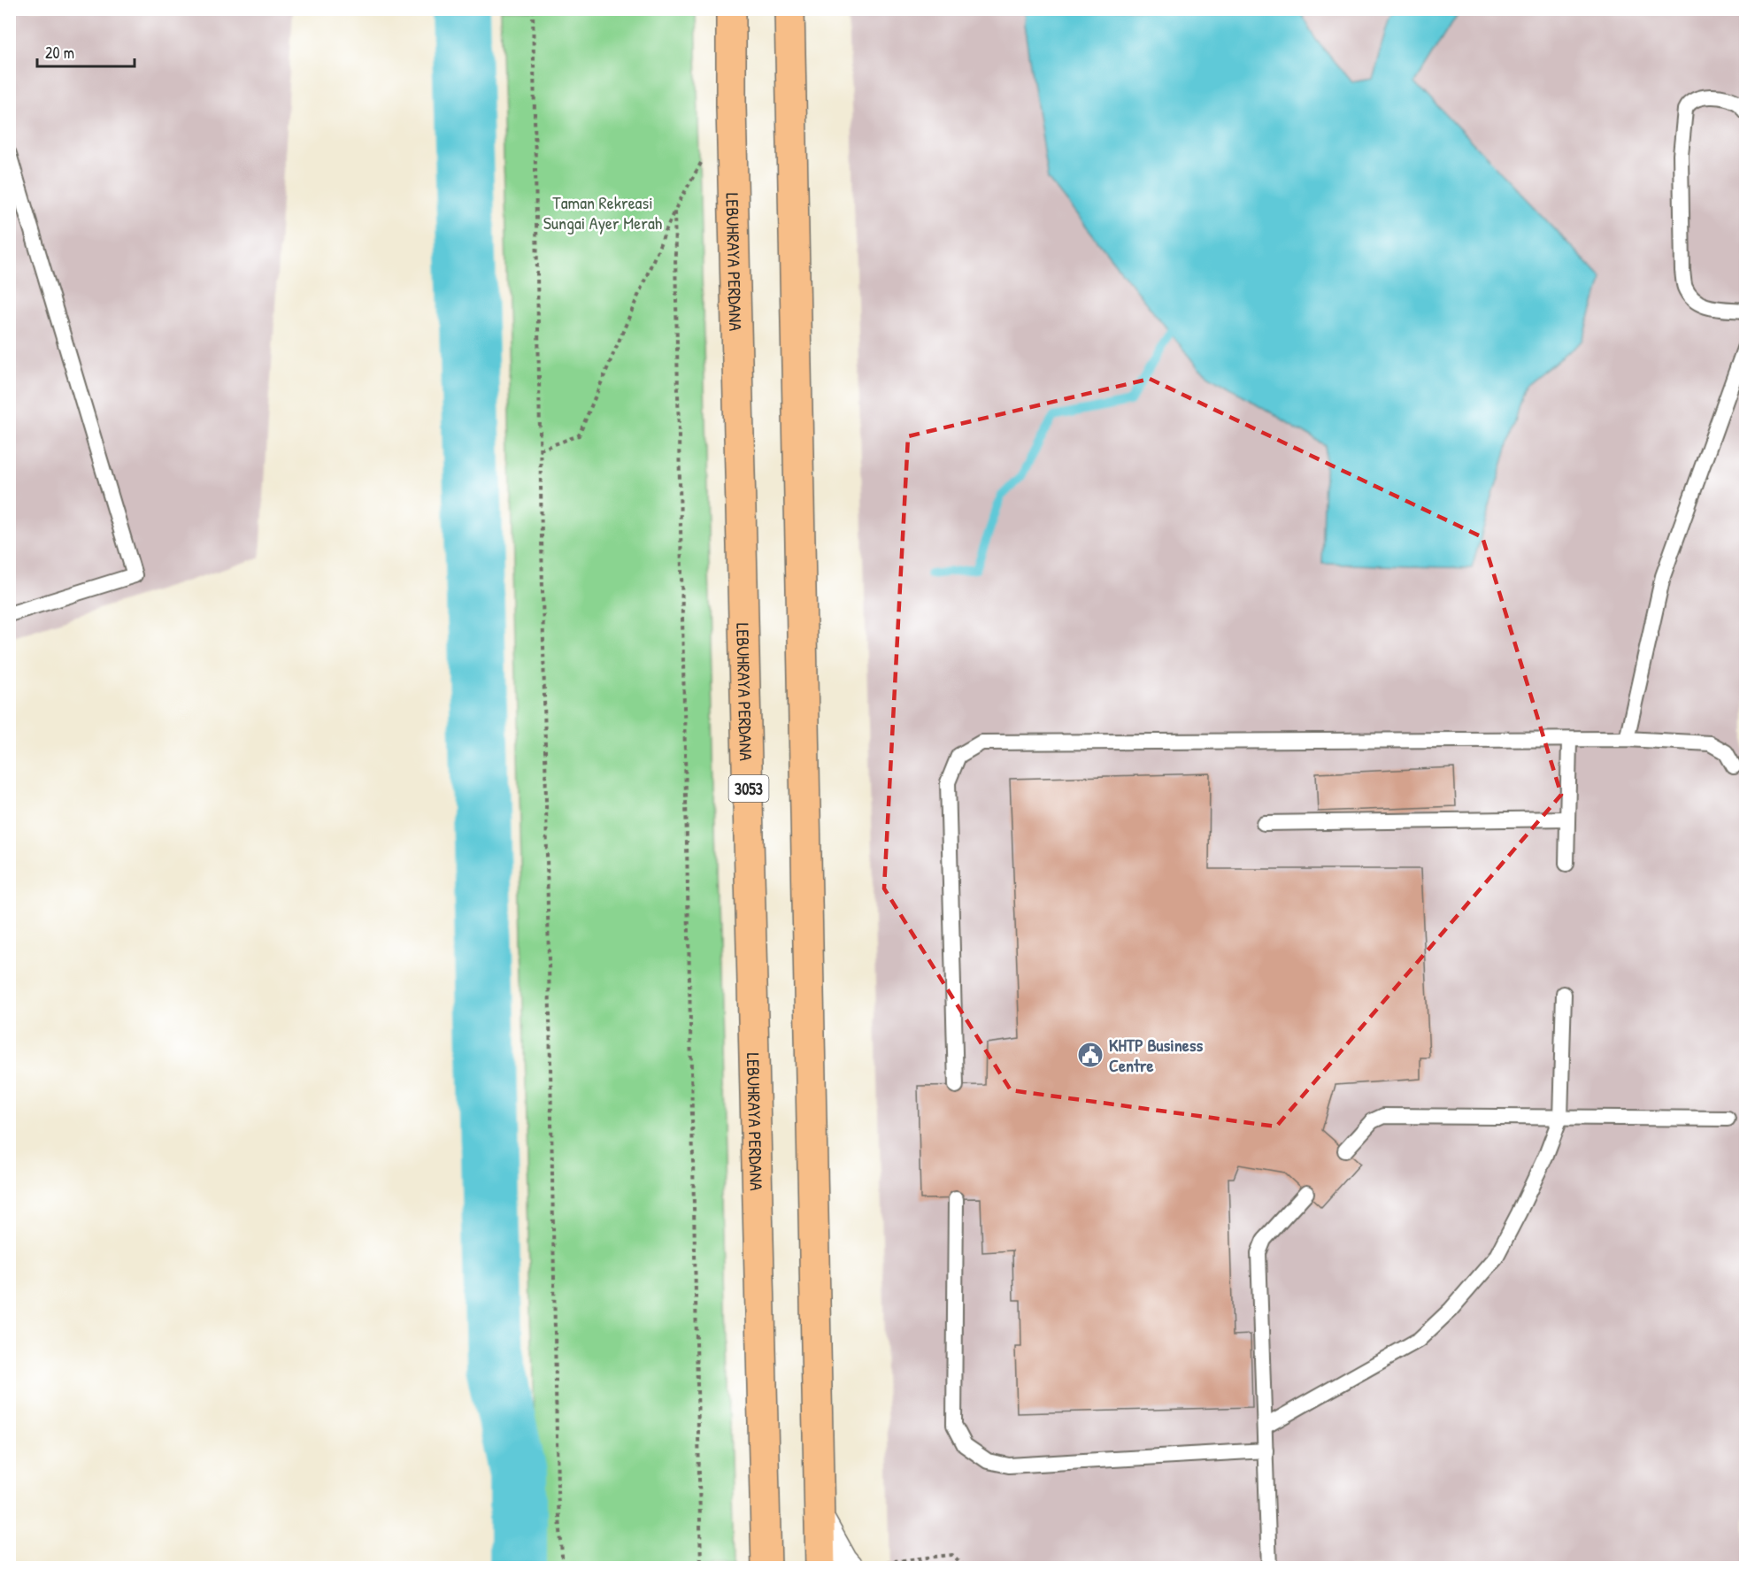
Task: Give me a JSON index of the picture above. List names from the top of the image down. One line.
{"streets":{"main road":["LEBUHRAYA PERDANA","3053"]},"parks":["Taman Rekreasi Sungai Ayer Merah"],"places":{"public building":["KHTP Business Centre"]},"scale_bar":"20 m"}
